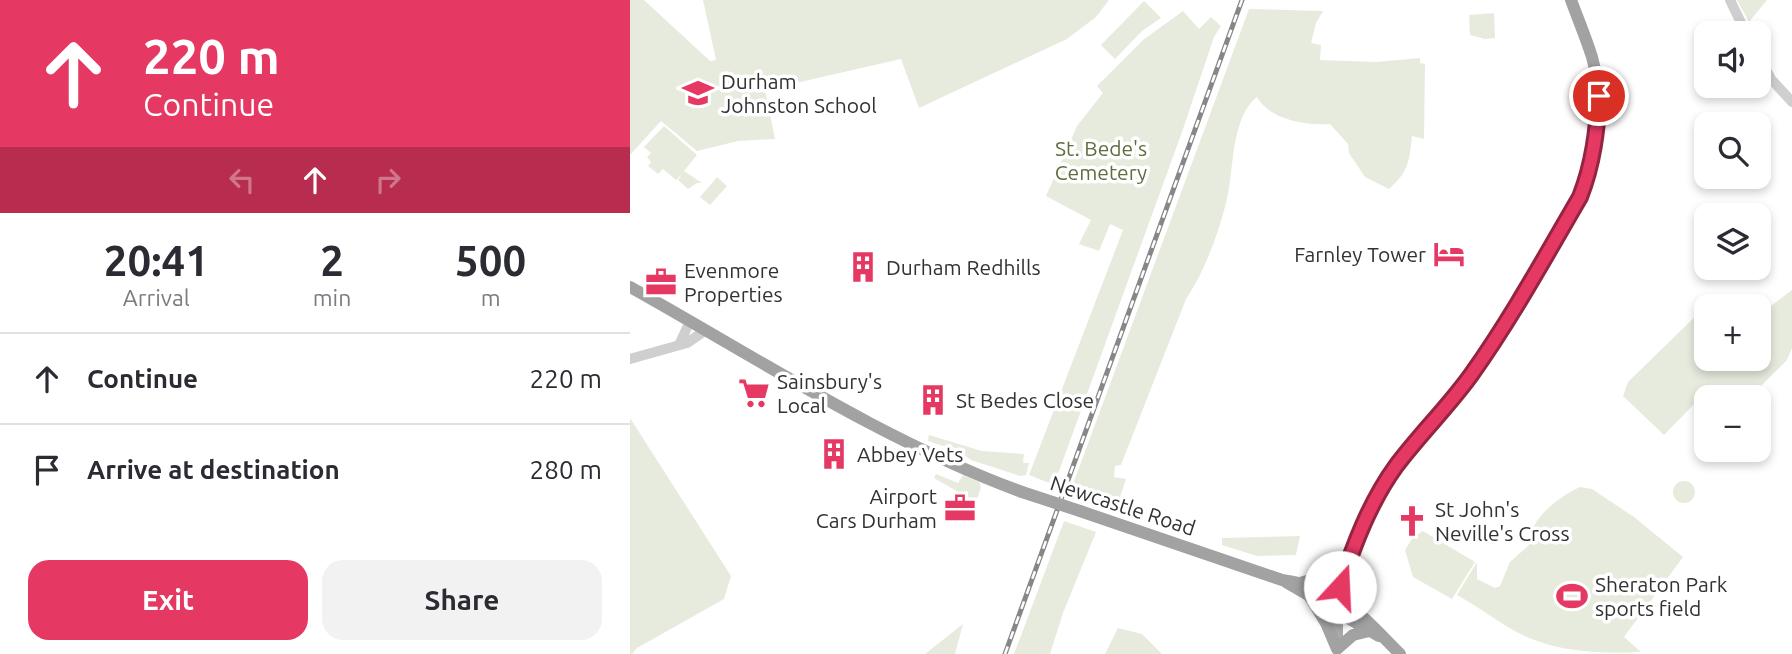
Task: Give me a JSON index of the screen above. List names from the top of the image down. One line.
{"streets":{"highway":["Newcastle Road"]},"parks":["St. Bede's Cemetery"],"places":{"school or university":["Durham Johnston School"],"hotel":["Farnley Tower"],"building":["Durham Redhills","St Bedes Close","Abbey Vets"],"office":["Evenmore Properties","Airport Cars Durham"],"supermarket":["Sainsbury's Local"],"church":["St John's Neville's Cross"],"sports":["Sheraton Park sports field"]},"page":{"turn":["220 m","Continue"],"map_buttons":["+","−"],"eta":["20:41","Arrival","2","min","500","m"],"list":[{"name":"Continue","value":"220 m"},{"name":"Arrive at destination","value":"280 m"}],"buttons":["Exit","Share"]}}
